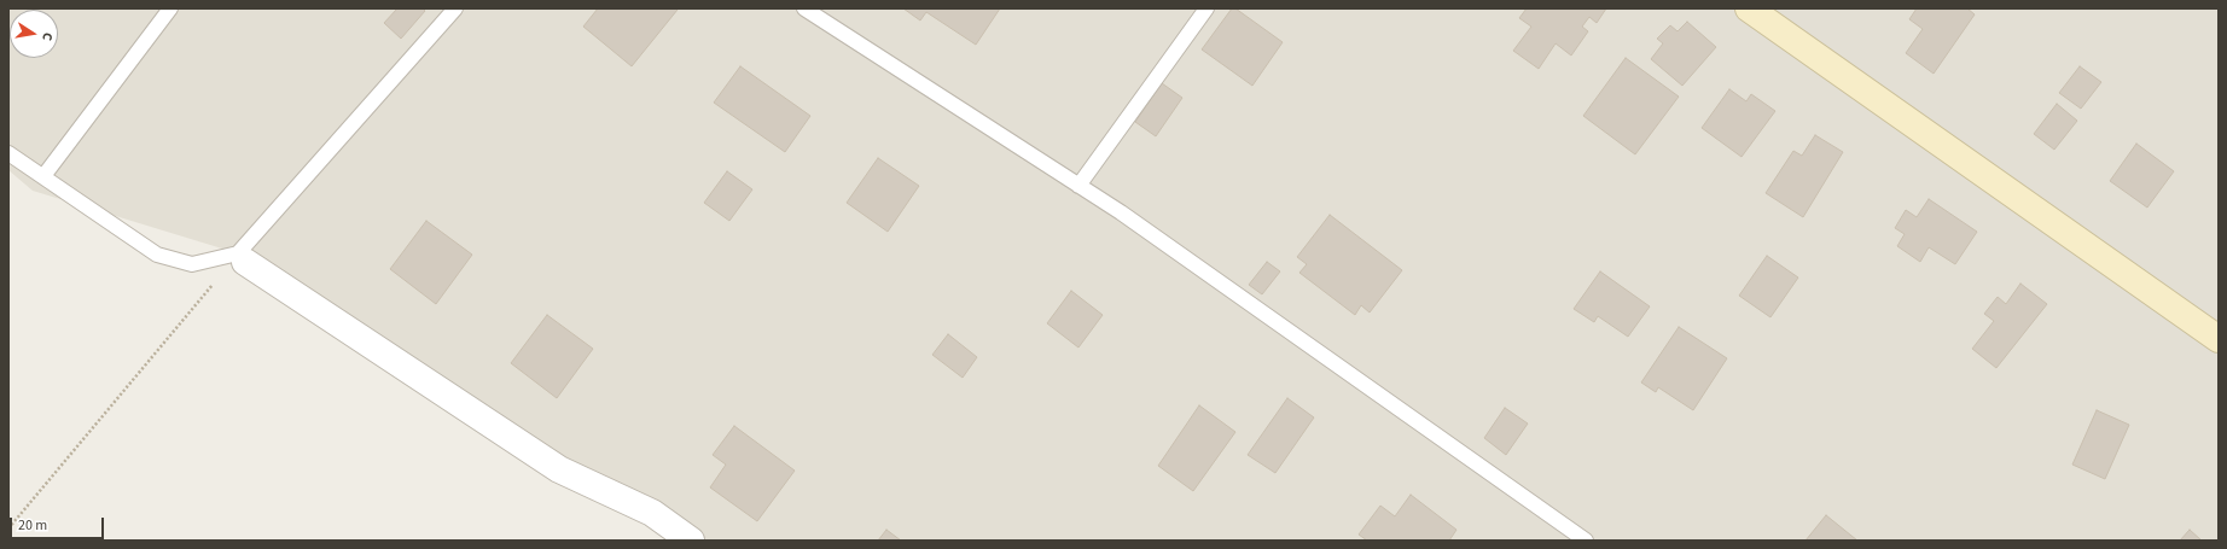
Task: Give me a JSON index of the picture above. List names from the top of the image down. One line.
{"scale_bar":"20 m","north":"right"}
